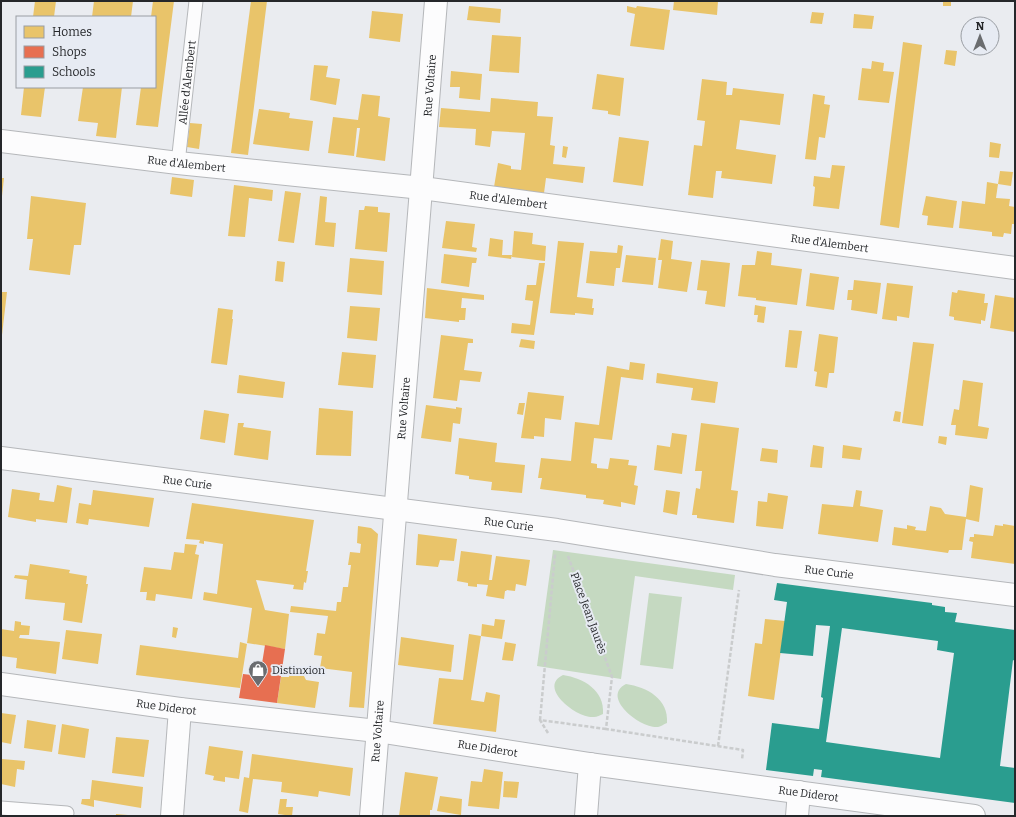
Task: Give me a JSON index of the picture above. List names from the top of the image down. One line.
{"streets":{"street":["Rue Voltaire","Rue d'Alembert","Rue Curie","Rue Diderot"],"lane":["Allée d'Alembert"],"path":["Place Jean Jaurès"]},"crossings":[["Allée d'Alembert","Rue d'Alembert"],["Rue Voltaire","Rue d'Alembert"],["Rue Voltaire","Rue Curie"],["Rue Voltaire","Rue Diderot"]],"places":{"shop":["Distinxion"]},"legend":["Homes","Shops","Schools"],"north":"top"}
